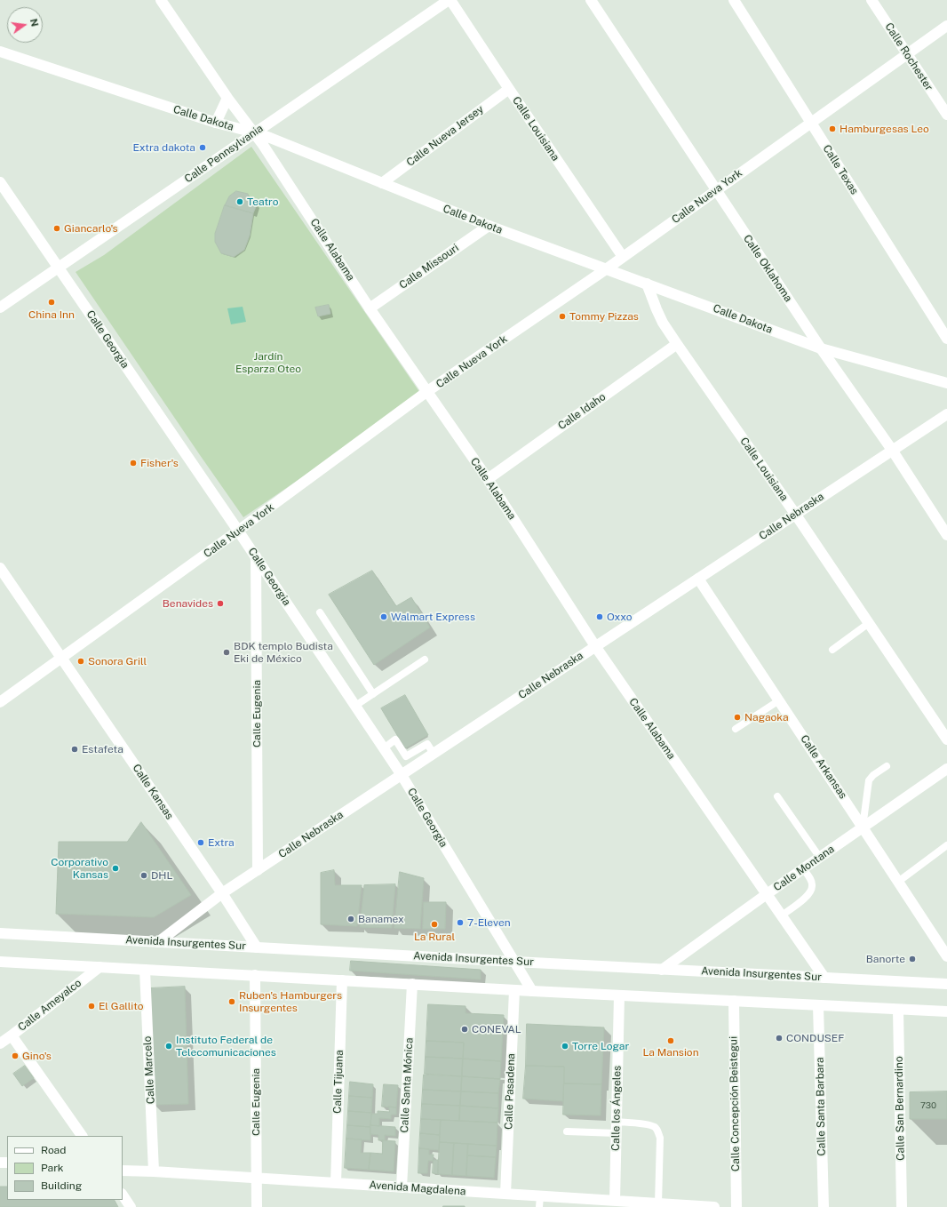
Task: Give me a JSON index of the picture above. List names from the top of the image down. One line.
{"streets":{"street":["Calle Rochester","Calle Dakota","Calle Louisiana","Calle Nueva Jersey","Calle Pennsylvania","Calle Texas","Calle Nueva York","Calle Alabama","Calle Missouri","Calle Oklahoma","Calle Georgia","Calle Idaho","Calle Nebraska","Calle Eugenia","Calle Arkansas","Calle Kansas","Calle Montana","Avenida Insurgentes Sur","Calle Ameyalco","Calle Marcelo","Calle Tijuana","Calle Santa Mónica","Calle Pasadena","Calle Concepción Beistegui","Calle Santa Barbara","Calle los Ángeles","Calle San Bernardino","Avenida Magdalena"]},"crossings":[["Calle Rochester","Calle Nueva York"],["Calle Dakota","Calle Louisiana"],["Calle Dakota","Calle Nueva Jersey"],["Calle Dakota","Calle Pennsylvania"],["Calle Dakota","Calle Nueva York"],["Calle Dakota","Calle Alabama"],["Calle Dakota","Calle Missouri"],["Calle Dakota","Calle Oklahoma"],["Calle Louisiana","Calle Nueva Jersey"],["Calle Louisiana","Calle Pennsylvania"],["Calle Louisiana","Calle Nueva York"],["Calle Louisiana","Calle Idaho"],["Calle Louisiana","Calle Nebraska"],["Calle Pennsylvania","Calle Alabama"],["Calle Pennsylvania","Calle Georgia"],["Calle Texas","Calle Nueva York"],["Calle Nueva York","Calle Alabama"],["Calle Nueva York","Calle Oklahoma"],["Calle Nueva York","Calle Georgia"],["Calle Nueva York","Calle Kansas"],["Calle Alabama","Calle Missouri"],["Calle Alabama","Calle Idaho"],["Calle Alabama","Calle Nebraska"],["Calle Alabama","Calle Montana"],["Calle Alabama","Avenida Insurgentes Sur"],["Calle Oklahoma","Calle Nebraska"],["Calle Georgia","Calle Nebraska"],["Calle Georgia","Calle Eugenia"],["Calle Georgia","Avenida Insurgentes Sur"],["Calle Nebraska","Calle Eugenia"],["Calle Nebraska","Calle Arkansas"],["Calle Nebraska","Calle Kansas"],["Calle Nebraska","Avenida Insurgentes Sur"],["Calle Eugenia","Avenida Magdalena"],["Calle Arkansas","Calle Montana"],["Calle Kansas","Avenida Insurgentes Sur"],["Calle Montana","Avenida Insurgentes Sur"],["Calle Marcelo","Avenida Magdalena"],["Calle Tijuana","Avenida Magdalena"],["Calle Santa Mónica","Avenida Magdalena"],["Calle Pasadena","Avenida Magdalena"],["Calle los Ángeles","Avenida Magdalena"]],"parks":["Jardín Esparza Oteo"],"places":["Hamburgesas Leo","Extra dakota","Teatro","Giancarlo's","China Inn","Tommy Pizzas","Fisher's","Benavides","Walmart Express","Oxxo","BDK templo Budista Eki de México","Sonora Grill","Nagaoka","Estafeta","Extra","Corporativo Kansas","DHL","Banamex","7-Eleven","La Rural","Banorte","Ruben's Hamburgers Insurgentes","El Gallito","CONEVAL","CONDUSEF","La Mansion","Instituto Federal de Telecomunicaciones","Torre Logar","Gino's"],"house_numbers":["730"],"legend":["Road","Park","Building"],"north":"right"}
